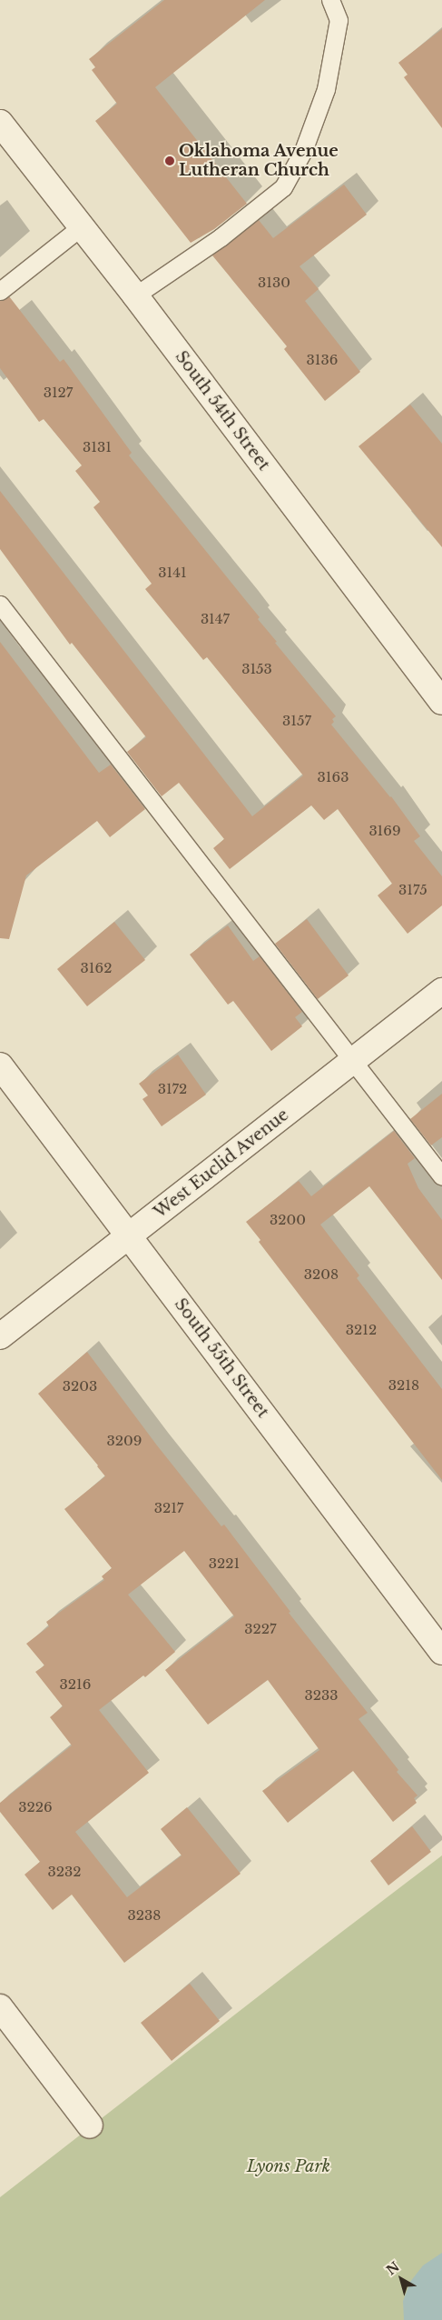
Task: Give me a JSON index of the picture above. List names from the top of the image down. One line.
{"streets":{"street":["South 54th Street","West Euclid Avenue","South 55th Street"]},"crossings":[["West Euclid Avenue","South 55th Street"]],"parks":["Lyons Park"],"places":["Oklahoma Avenue Lutheran Church"],"house_numbers":["3130","3136","3127","3131","3141","3147","3153","3157","3163","3169","3175","3162","3172","3200","3208","3212","3218","3203","3209","3217","3221","3227","3216","3233","3226","3232","3238"],"north":"top left"}
